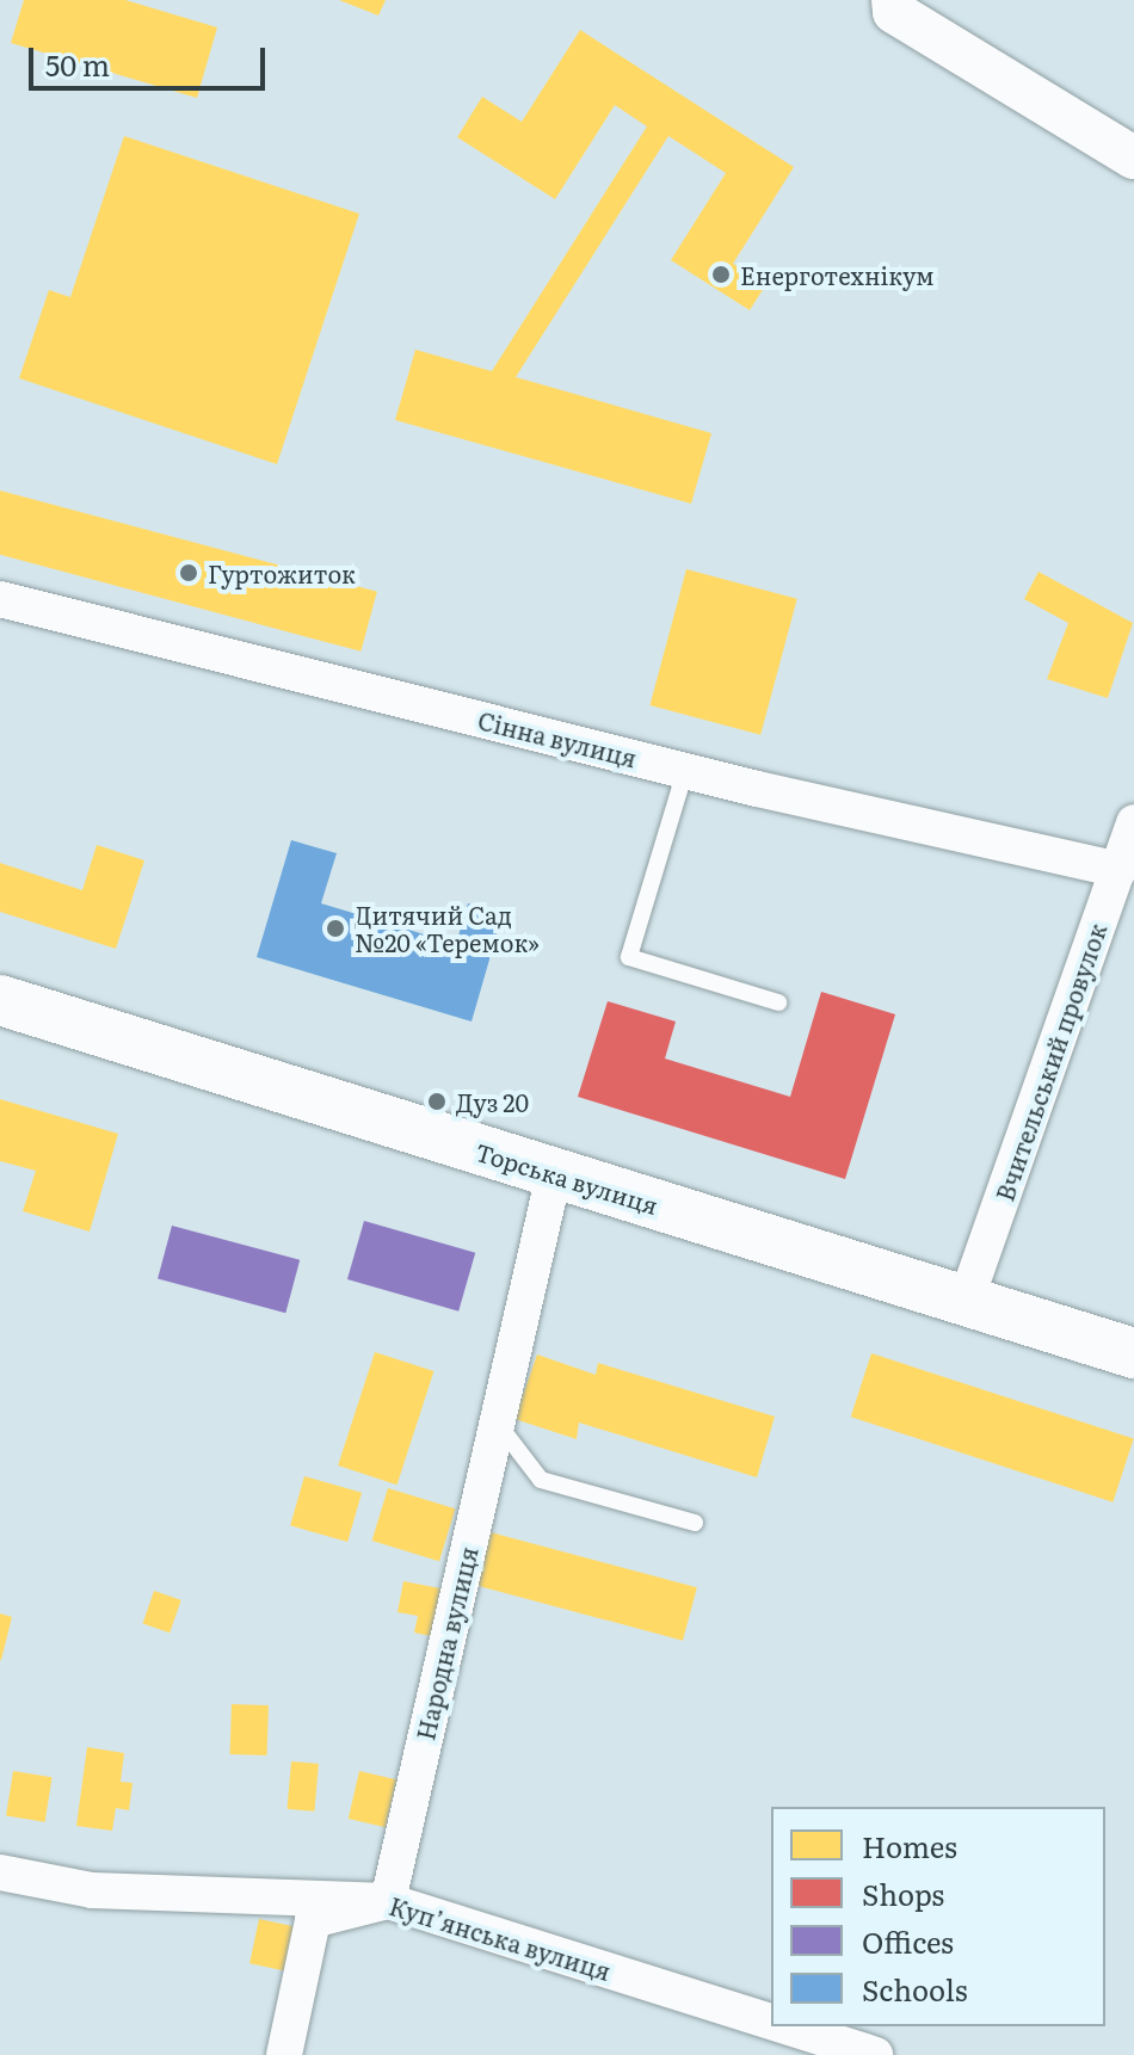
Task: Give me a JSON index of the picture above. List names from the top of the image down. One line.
{"streets":{"main road":["Торська вулиця"],"street":["Сінна вулиця","Вчительський провулок","Народна вулиця","Куп’янська вулиця"]},"crossings":[["Сінна вулиця","Вчительський провулок"],["Вчительський провулок","Торська вулиця"],["Торська вулиця","Народна вулиця"],["Народна вулиця","Куп’янська вулиця"]],"places":["Енерготехнікум","Гуртожиток","Дитячий Сад №20 «Теремок»","Дуз 20"],"legend":["Homes","Shops","Offices","Schools"],"scale_bar":"50 m"}
